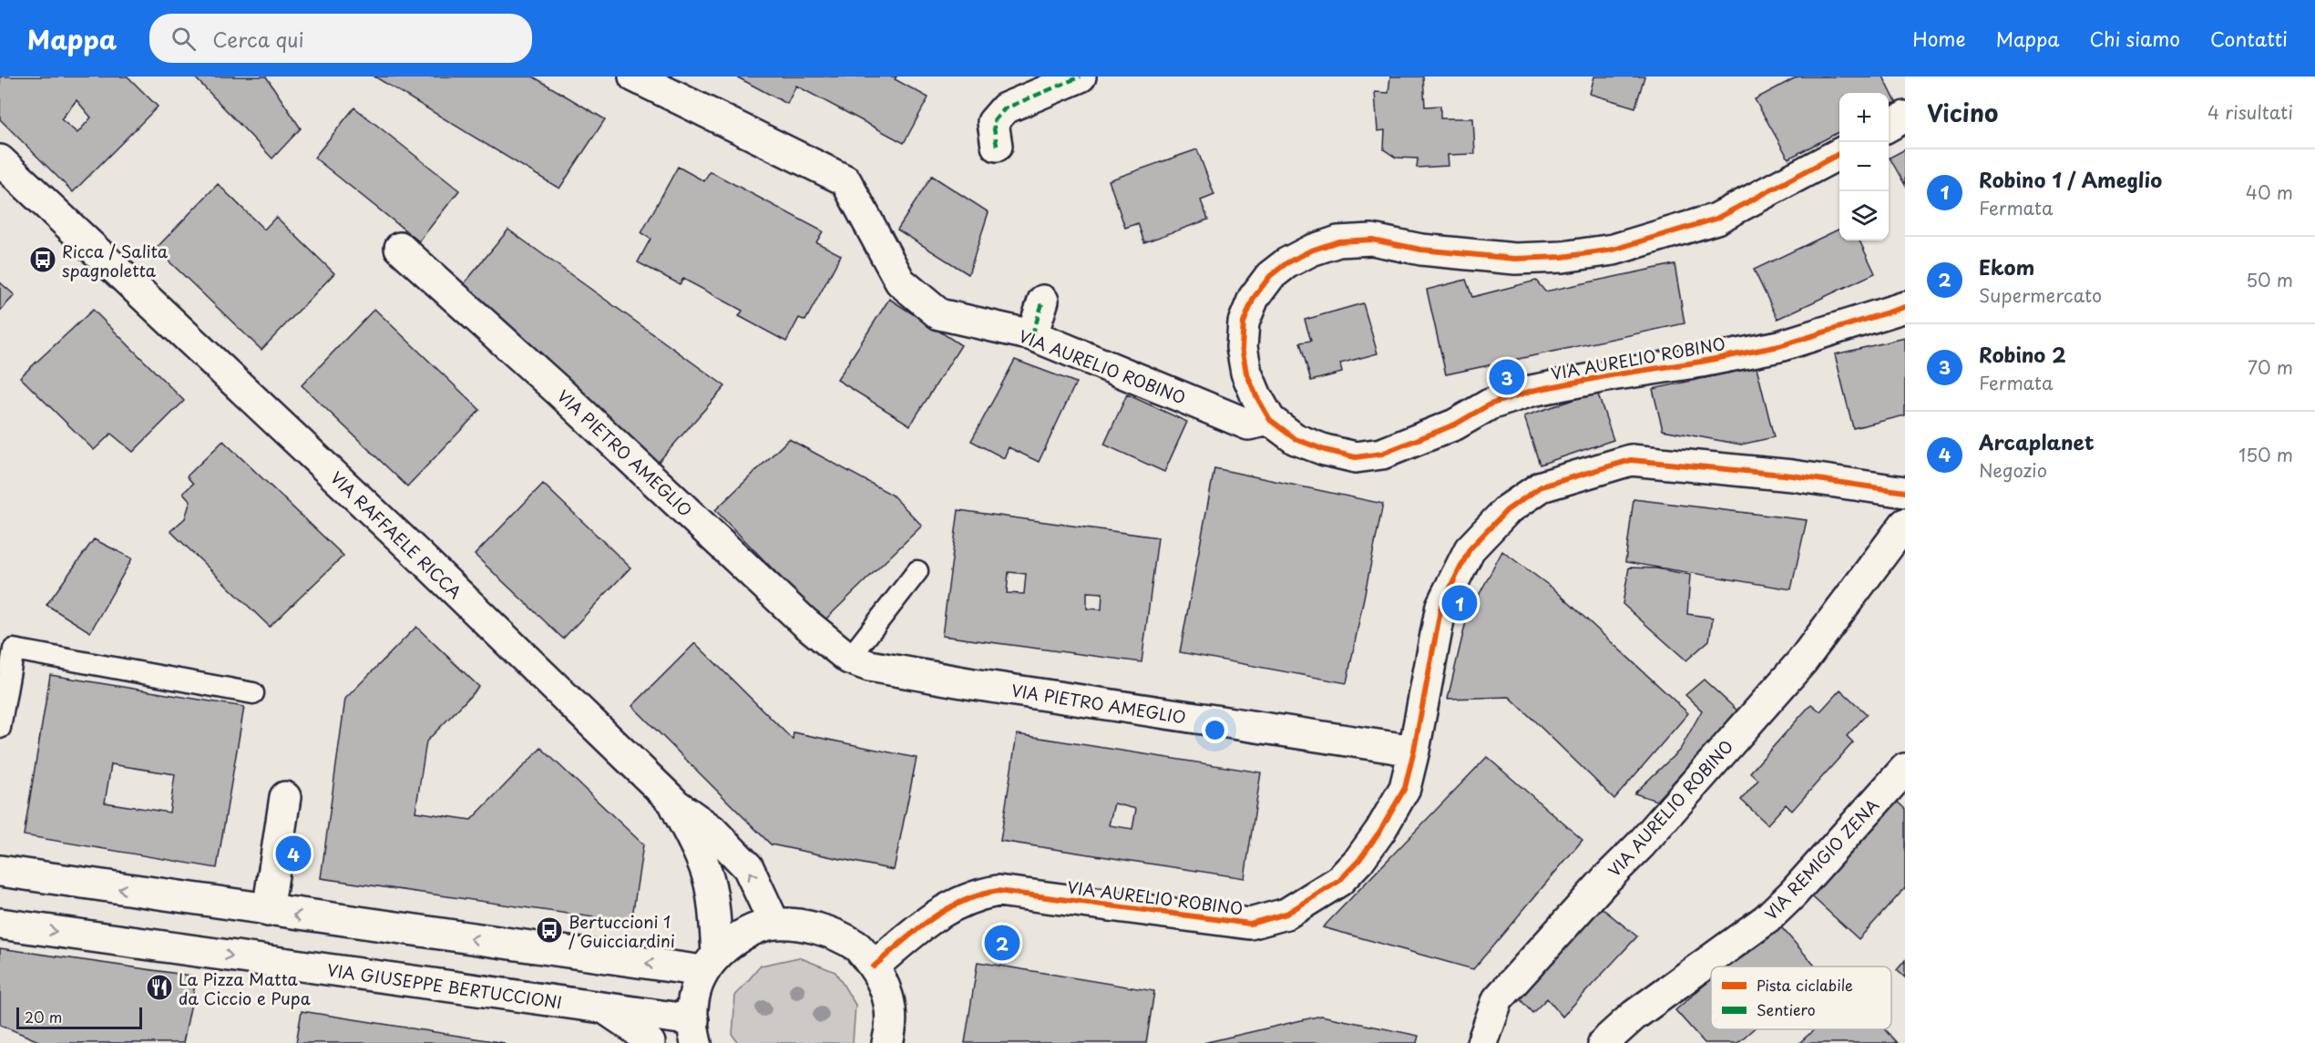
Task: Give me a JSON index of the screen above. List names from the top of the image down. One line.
{"streets":{"street":["VIA AURELIO ROBINO","VIA PIETRO AMEGLIO","VIA RAFFAELE RICCA","VIA REMIGIO ZENA","VIA GIUSEPPE BERTUCCIONI"]},"crossings":[["VIA AURELIO ROBINO","VIA PIETRO AMEGLIO"]],"places":{"bus stop":["Ricca / Salita spagnoletta","Bertuccioni 1 / Guicciardini"],"restaurant":["La Pizza Matta da Ciccio e Pupa"]},"legend":["Pista ciclabile","Sentiero"],"scale_bar":"20 m","page":{"header":"Mappa","search":"Cerca qui","nav":["Home","Mappa","Chi siamo","Contatti"],"heading":["Vicino","4 risultati"],"map_buttons":["+","−"],"list":[{"mark":"1","name":"Robino 1 / Ameglio","note":"Fermata","value":"40 m"},{"mark":"2","name":"Ekom","note":"Supermercato","value":"50 m"},{"mark":"3","name":"Robino 2","note":"Fermata","value":"70 m"},{"mark":"4","name":"Arcaplanet","note":"Negozio","value":"150 m"}],"pins":["3","1","4","2"],"scale":"20 m"}}
